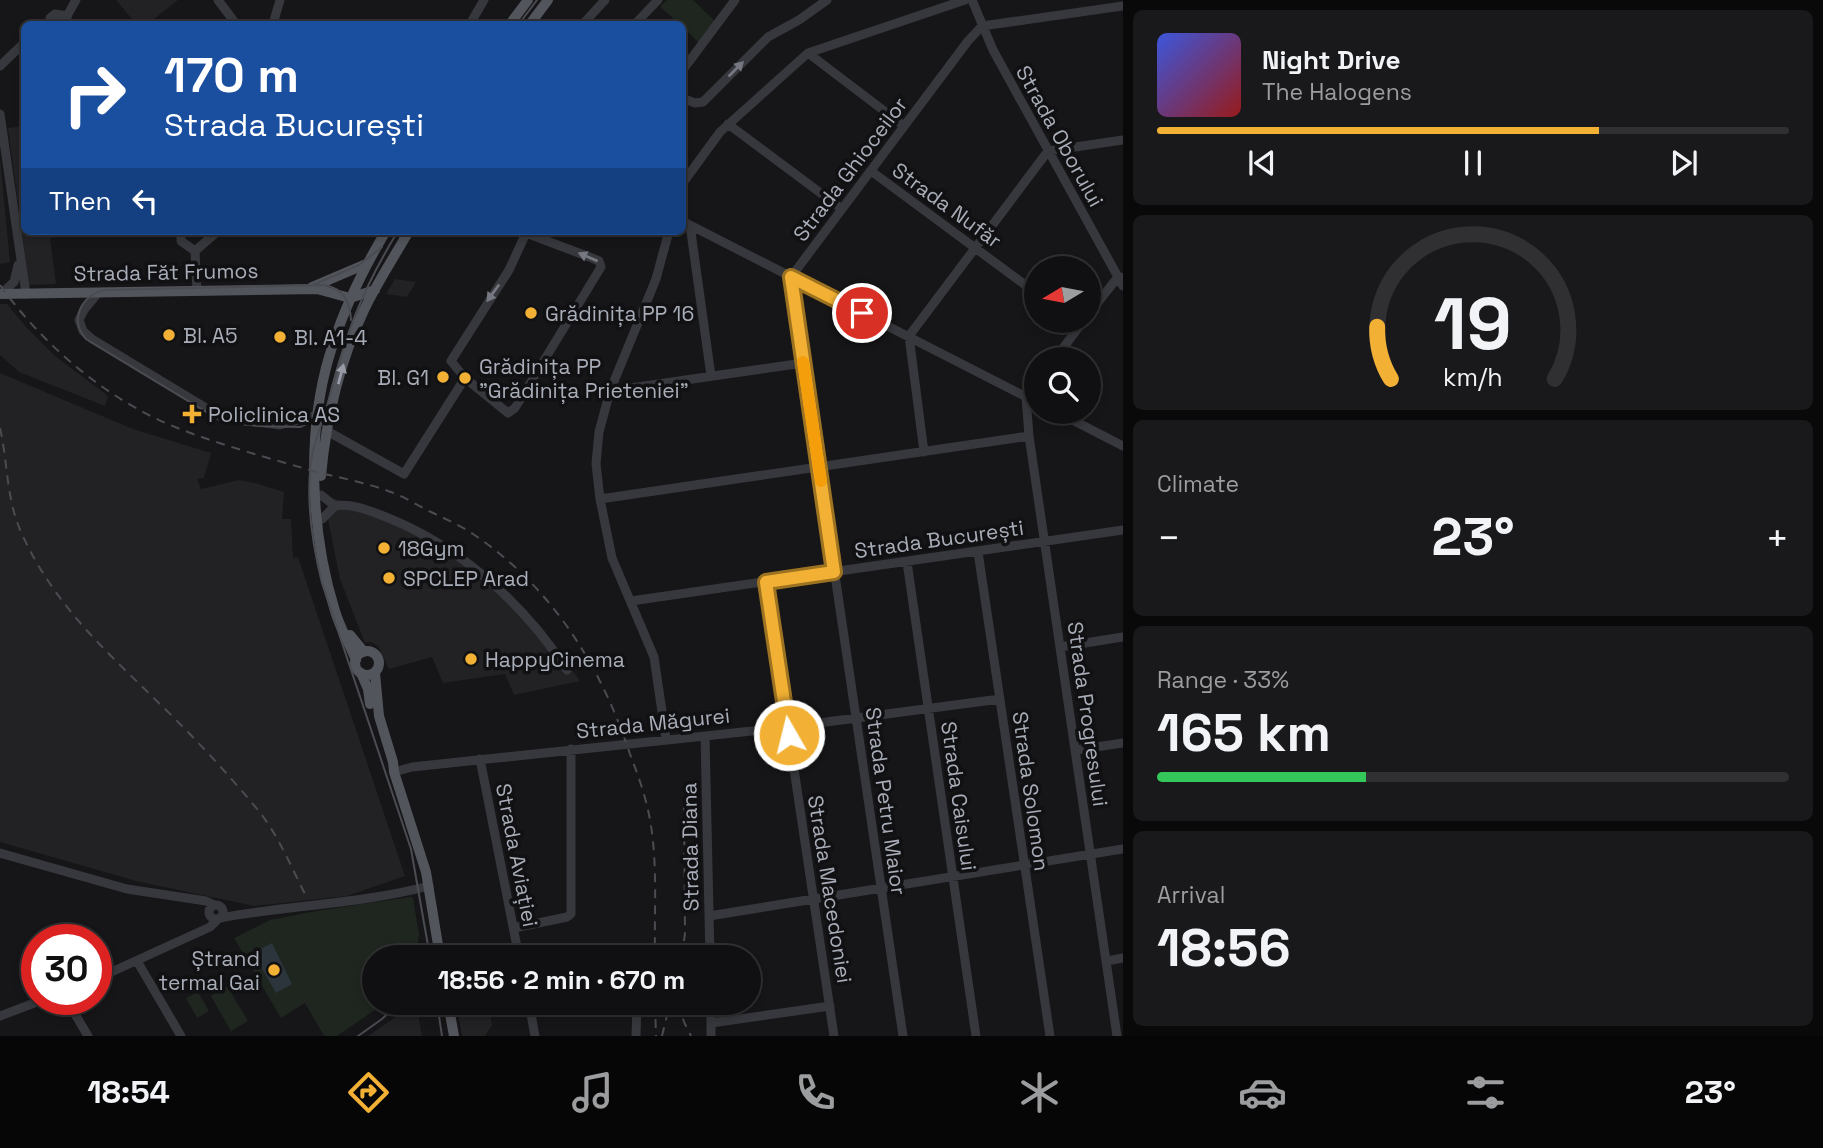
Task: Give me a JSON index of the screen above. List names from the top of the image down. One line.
{"streets":{"main road":["Strada Făt Frumos"],"street":["Strada Oborului","Strada Ghioceilor","Strada Nufăr","Strada București","Strada Progresului","Strada Măgurei","Strada Solomon","Strada Caisului","Strada Petru Maior","Strada Diana","Strada Aviației","Strada Macedoniei"]},"crossings":[["Strada Oborului","Strada Ghioceilor"],["Strada Ghioceilor","Strada Nufăr"],["Strada București","Strada Progresului"],["Strada București","Strada Solomon"],["Strada București","Strada Caisului"],["Strada București","Strada Petru Maior"],["Strada București","Strada Macedoniei"],["Strada Măgurei","Strada Solomon"],["Strada Măgurei","Strada Caisului"],["Strada Măgurei","Strada Petru Maior"],["Strada Măgurei","Strada Diana"],["Strada Măgurei","Strada Aviației"],["Strada Măgurei","Strada Macedoniei"]],"places":{"other":["Grădinița PP 16","Bl. A5","Bl. A1-4","Bl. G1","Grădinița PP \"Grădinița Prieteniei\"","18Gym","SPCLEP Arad","HappyCinema","Ștrand termal Gai"],"health":["Policlinica AS"]},"north":"left","page":{"turn":["170 m","Strada București"],"song":["Night Drive","The Halogens"],"then":"Then","tile":["Climate",["Range · 33%","165 km"],["Arrival","18:56"]],"heat":["−","23°","+"],"limit":"30","trip":"18:56 · 2 min · 670 m","tabs":["18:54","23°"],"gauge":["19","km/h"]}}
